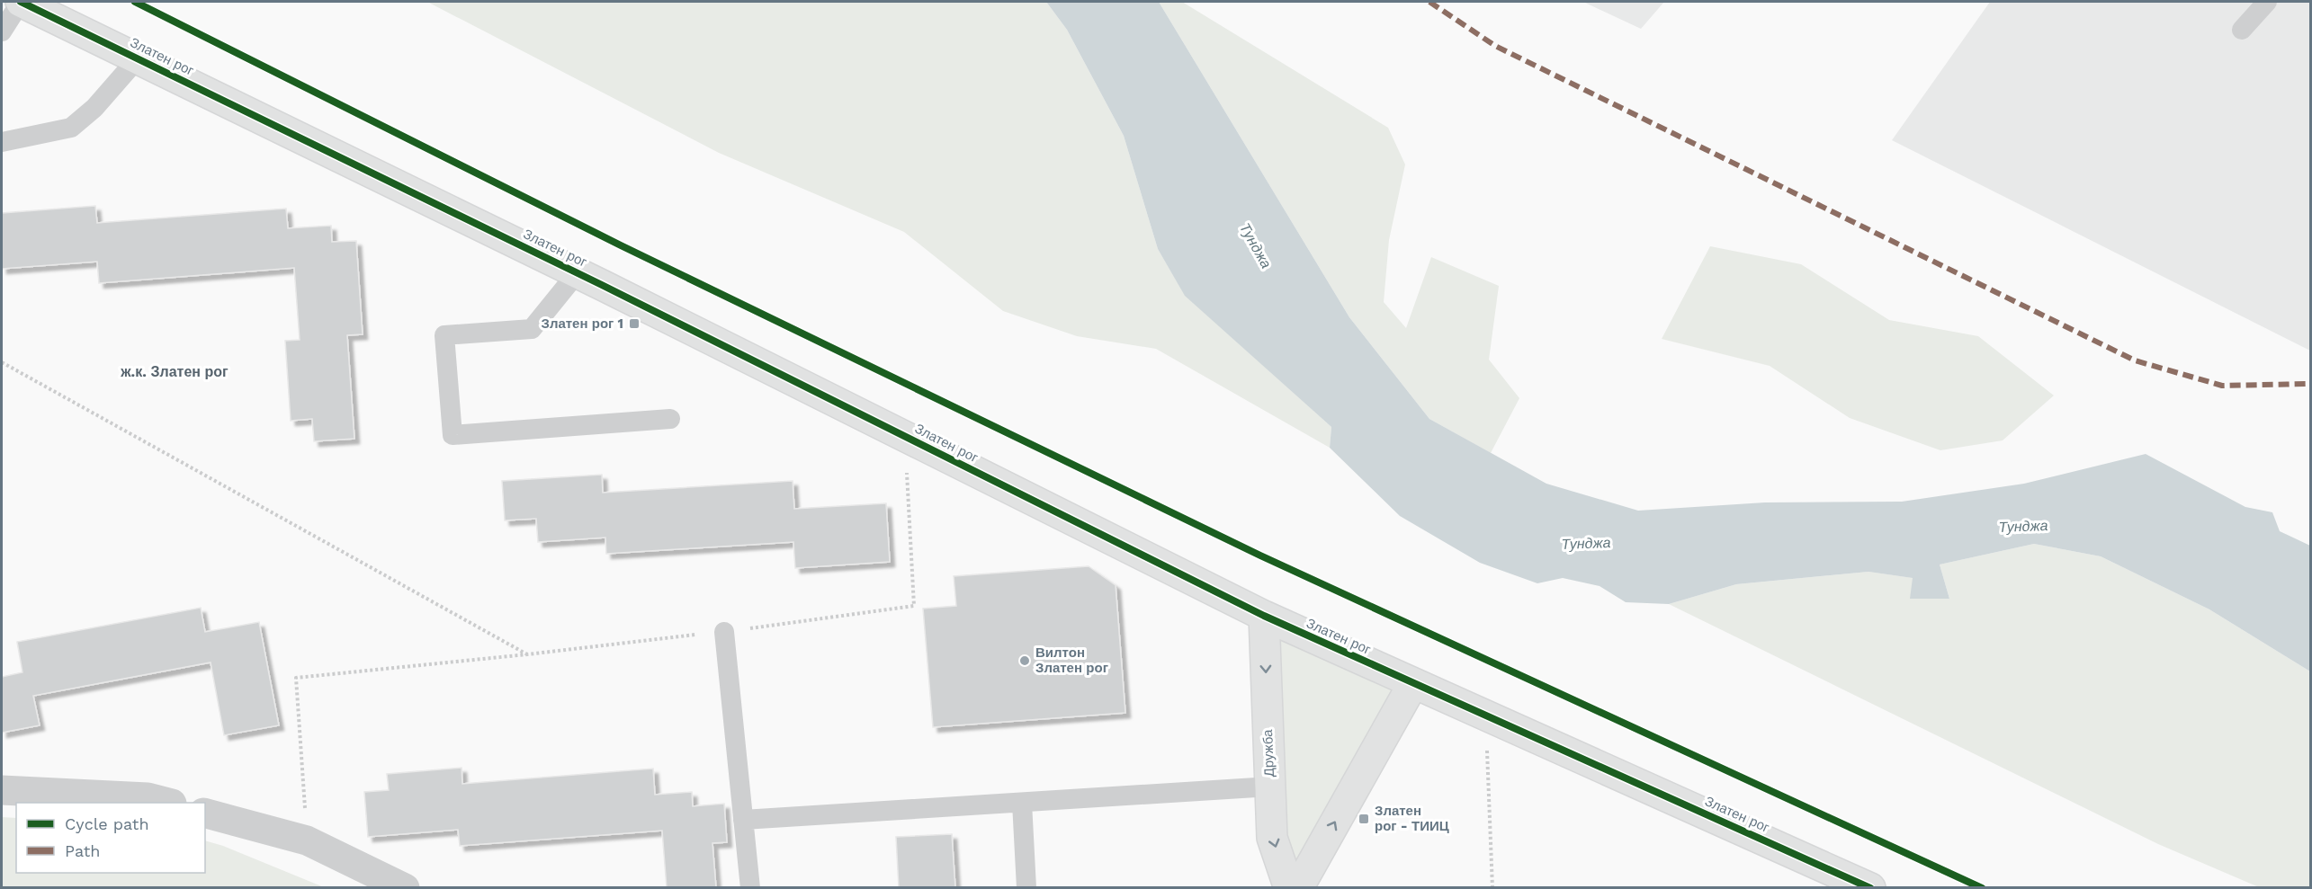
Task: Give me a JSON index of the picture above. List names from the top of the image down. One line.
{"streets":{"street":["Златен рог","Дружба"]},"crossings":[["Златен рог","Дружба"]],"one_way":["Дружба"],"districts":["ж.к. Златен рог"],"water":["Тунджа"],"places":{"transit":["Златен рог 1","Златен рог - ТИИЦ"],"other":["Вилтон Златен рог"]},"legend":["Cycle path","Path"]}
